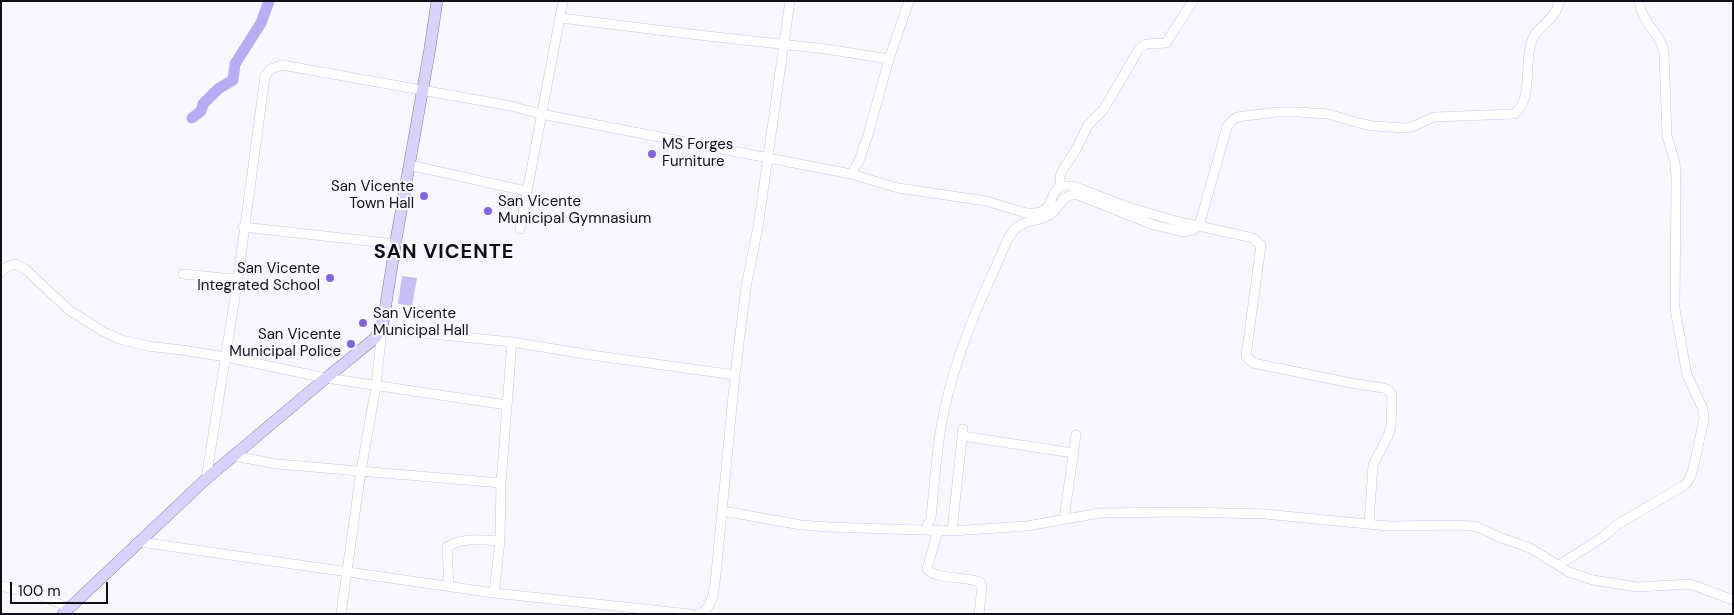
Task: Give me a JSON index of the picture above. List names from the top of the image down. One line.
{"districts":["SAN VICENTE"],"places":["MS Forges Furniture","San Vicente Town Hall","San Vicente Municipal Gymnasium","San Vicente Integrated School","San Vicente Municipal Hall","San Vicente Municipal Police"],"scale_bar":"100 m"}
